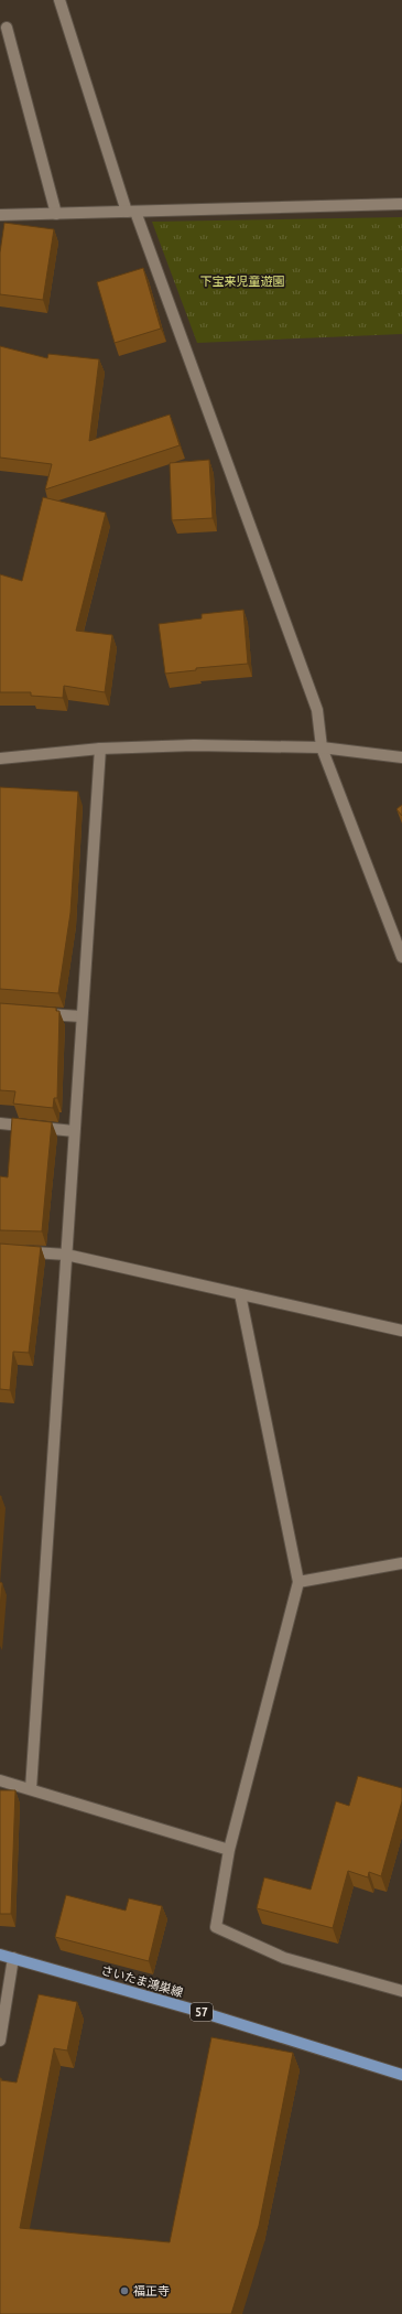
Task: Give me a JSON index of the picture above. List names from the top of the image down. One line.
{"streets":{"main road":["さいたま鴻巣線","57"]},"parks":["下宝来児童遊園"],"places":["福正寺"]}
